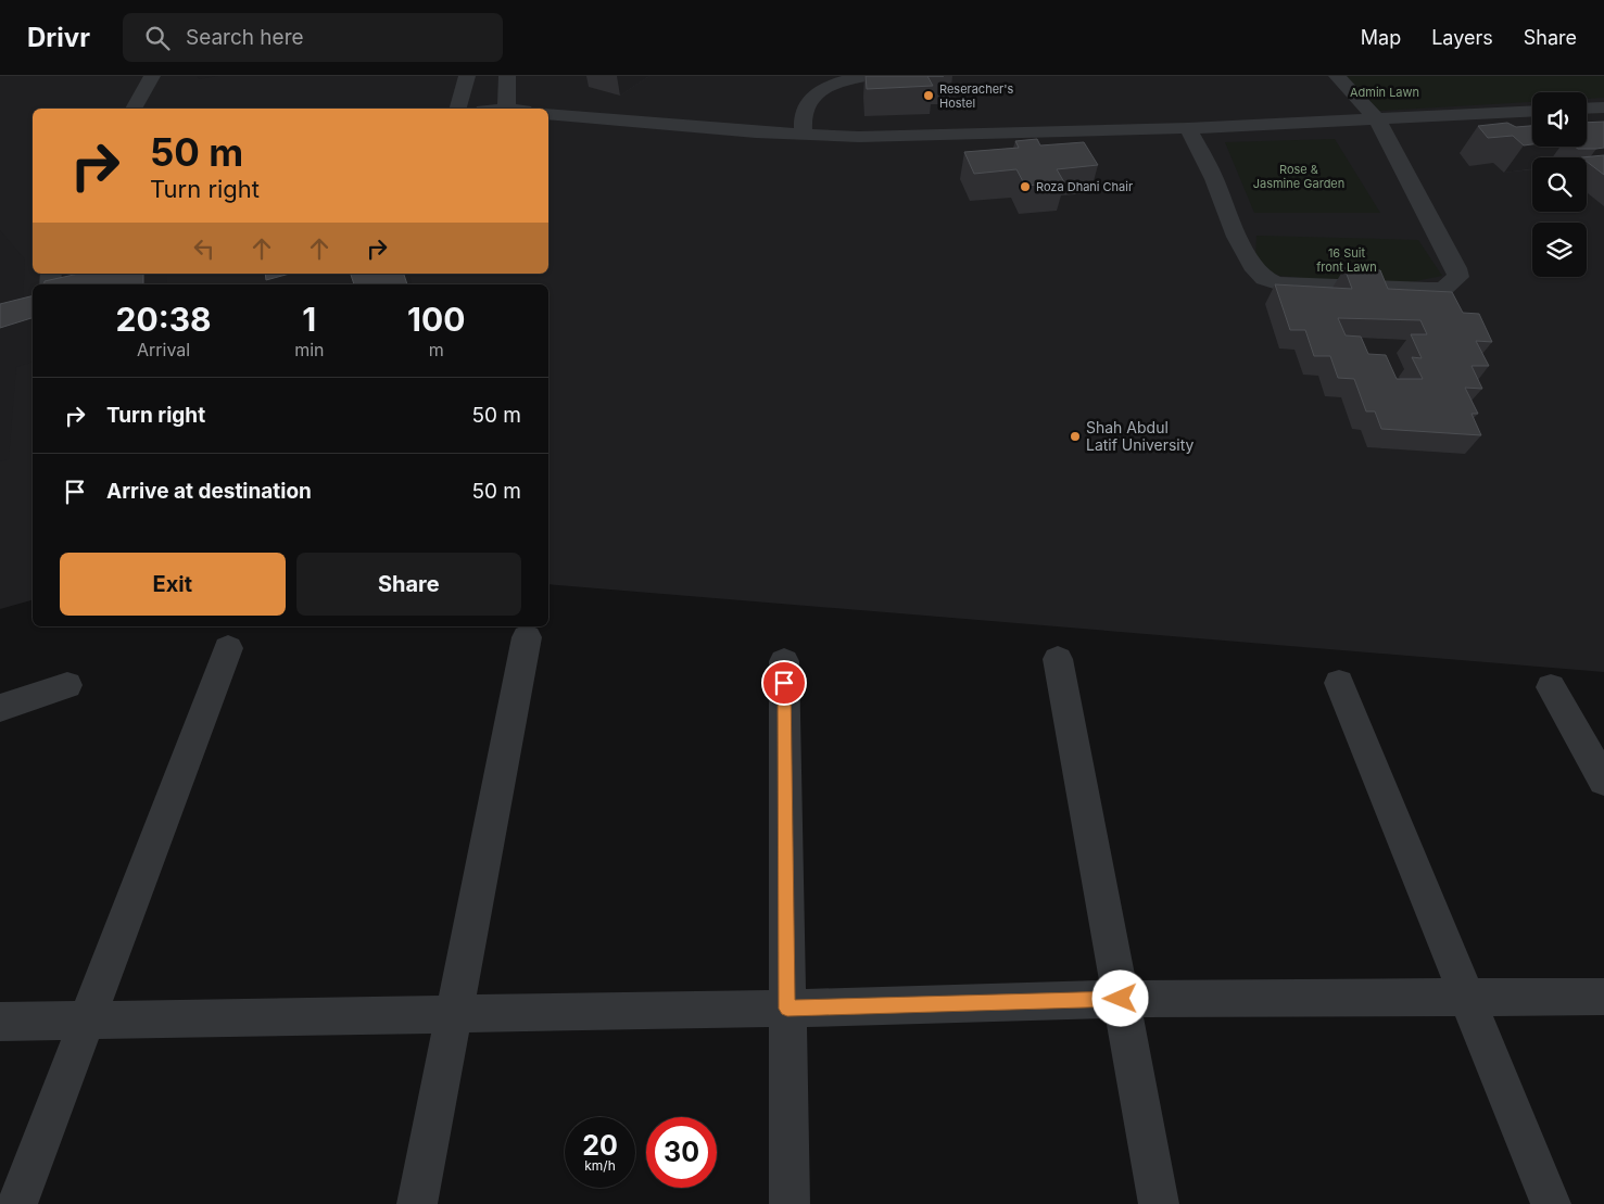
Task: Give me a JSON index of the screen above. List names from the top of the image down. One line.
{"parks":["Admin Lawn","Rose & Jasmine Garden","16 Suit front Lawn"],"places":["Reseracher's Hostel","Roza Dhani Chair","Shah Abdul Latif University"],"page":{"header":"Drivr","search":"Search here","nav":["Map","Layers","Share"],"turn":["50 m","Turn right"],"eta":["20:38","Arrival","1","min","100","m"],"list":[{"name":"Turn right","value":"50 m"},{"name":"Arrive at destination","value":"50 m"}],"buttons":["Exit","Share"],"speed":"20 km/h","limit":"30"}}
